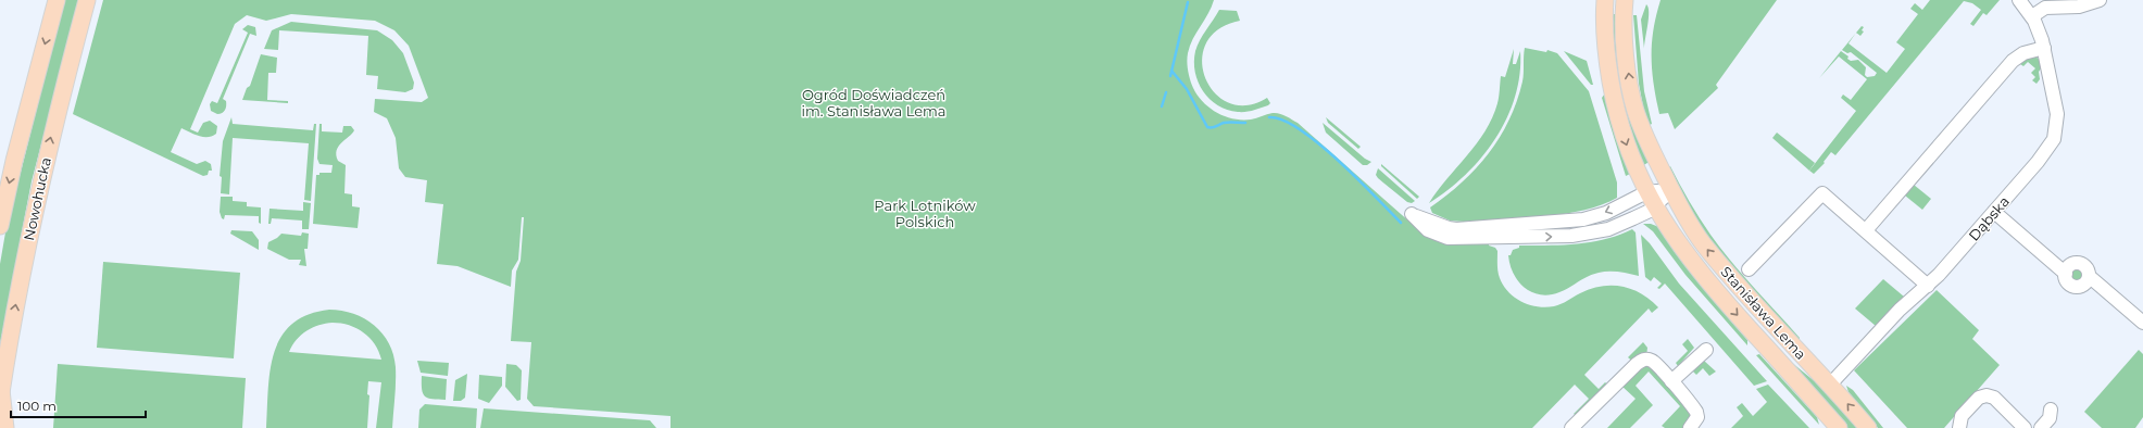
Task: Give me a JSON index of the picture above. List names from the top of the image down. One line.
{"streets":{"main road":["Nowohucka","Stanisława Lema"],"street":["Dąbska"]},"crossings":[["Dąbska","Stanisława Lema"]],"parks":["Ogród Doświadczeń im. Stanisława Lema","Park Lotników Polskich"],"scale_bar":"100 m"}
